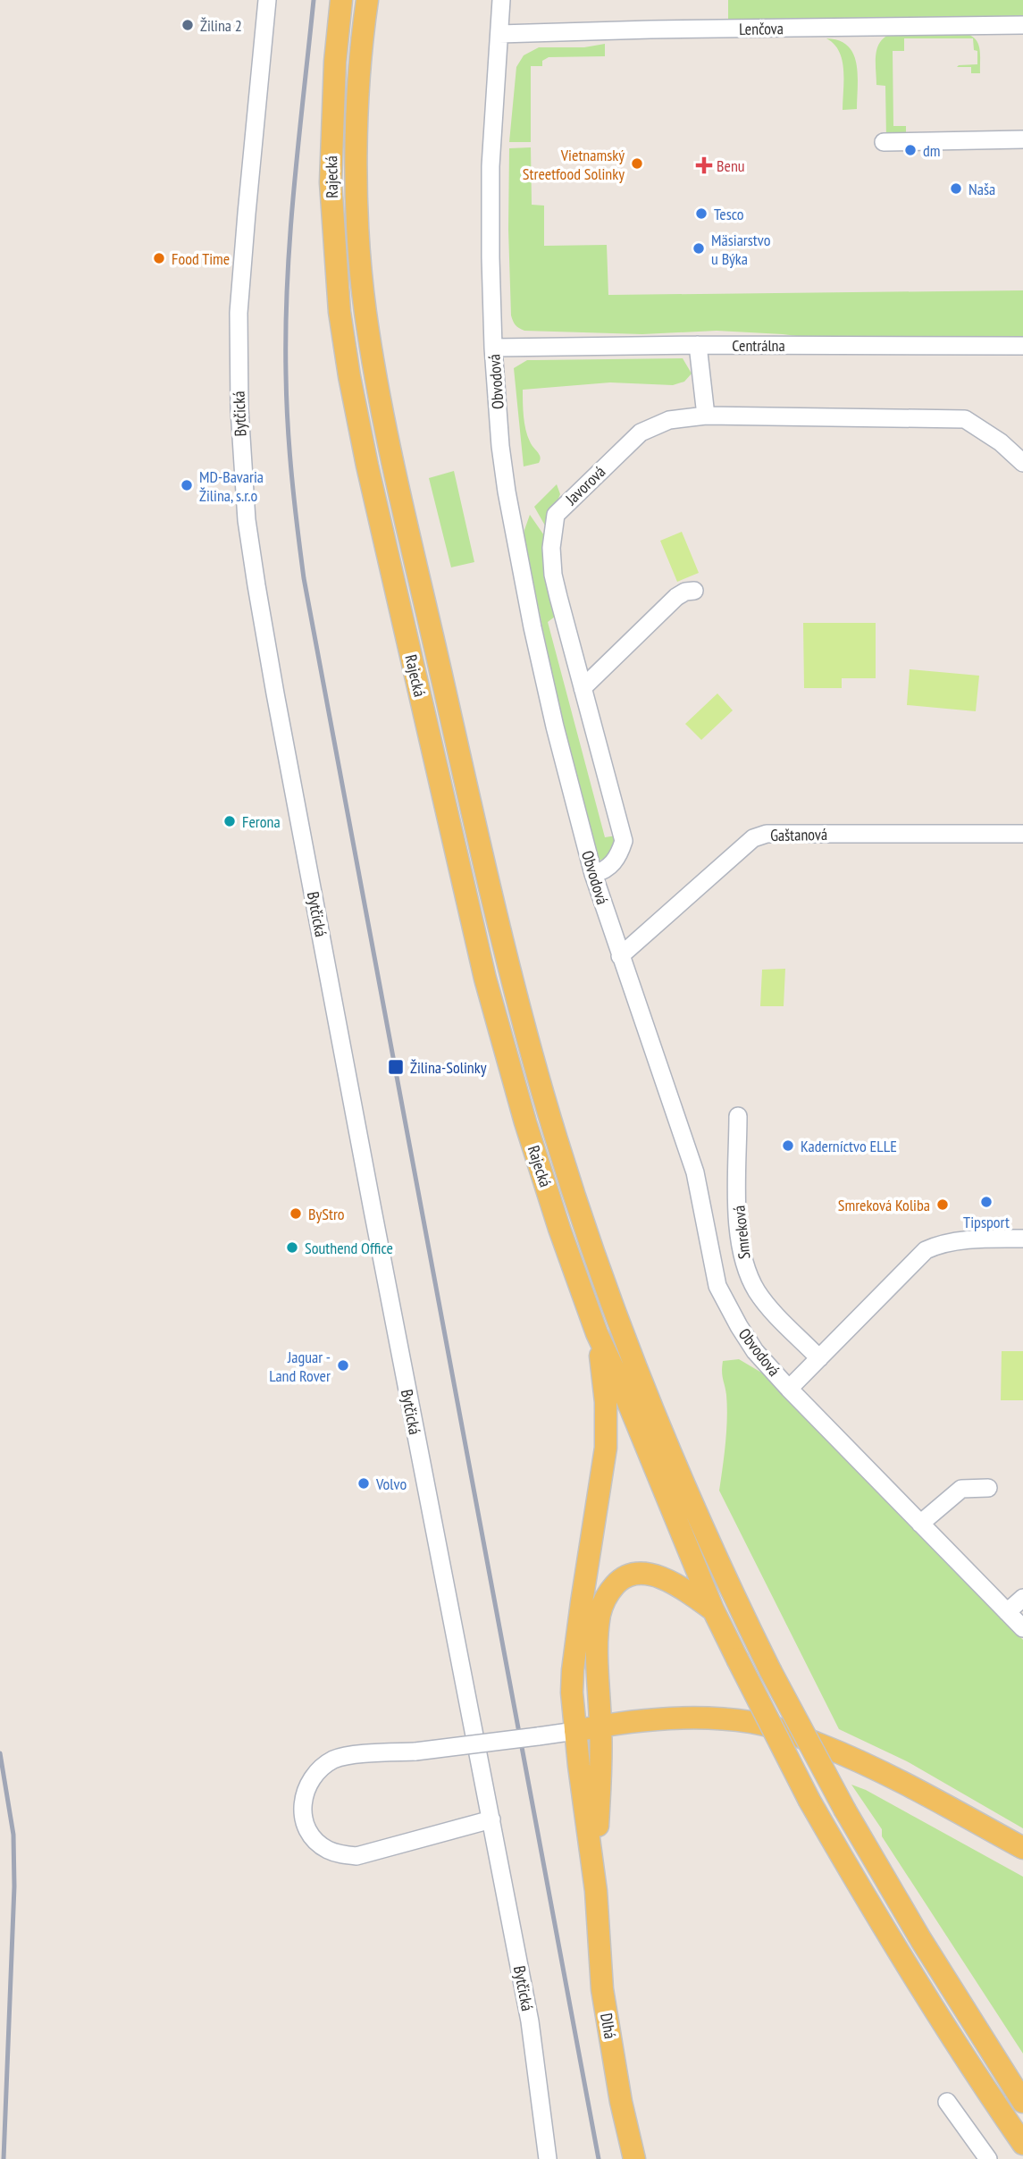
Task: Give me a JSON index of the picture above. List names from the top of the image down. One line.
{"streets":{"main road":["Rajecká","Dlhá"],"street":["Lenčova","Centrálna","Obvodová","Bytčická","Javorová","Gaštanová","Smreková"]},"crossings":[["Lenčova","Obvodová"],["Centrálna","Obvodová"],["Obvodová","Javorová"],["Obvodová","Gaštanová"]],"places":{"other":["Žilina 2","dm","Vietnamský Streetfood Solinky","Naša","Tesco","Mäsiarstvo u Býka","Food Time","MD-Bavaria Žilina, s.r.o","Ferona","Kaderníctvo ELLE","Tipsport","Smreková Koliba","ByStro","Southend Office","Jaguar - Land Rover","Volvo"],"health":["Benu"],"transit":["Žilina-Solinky"]}}
